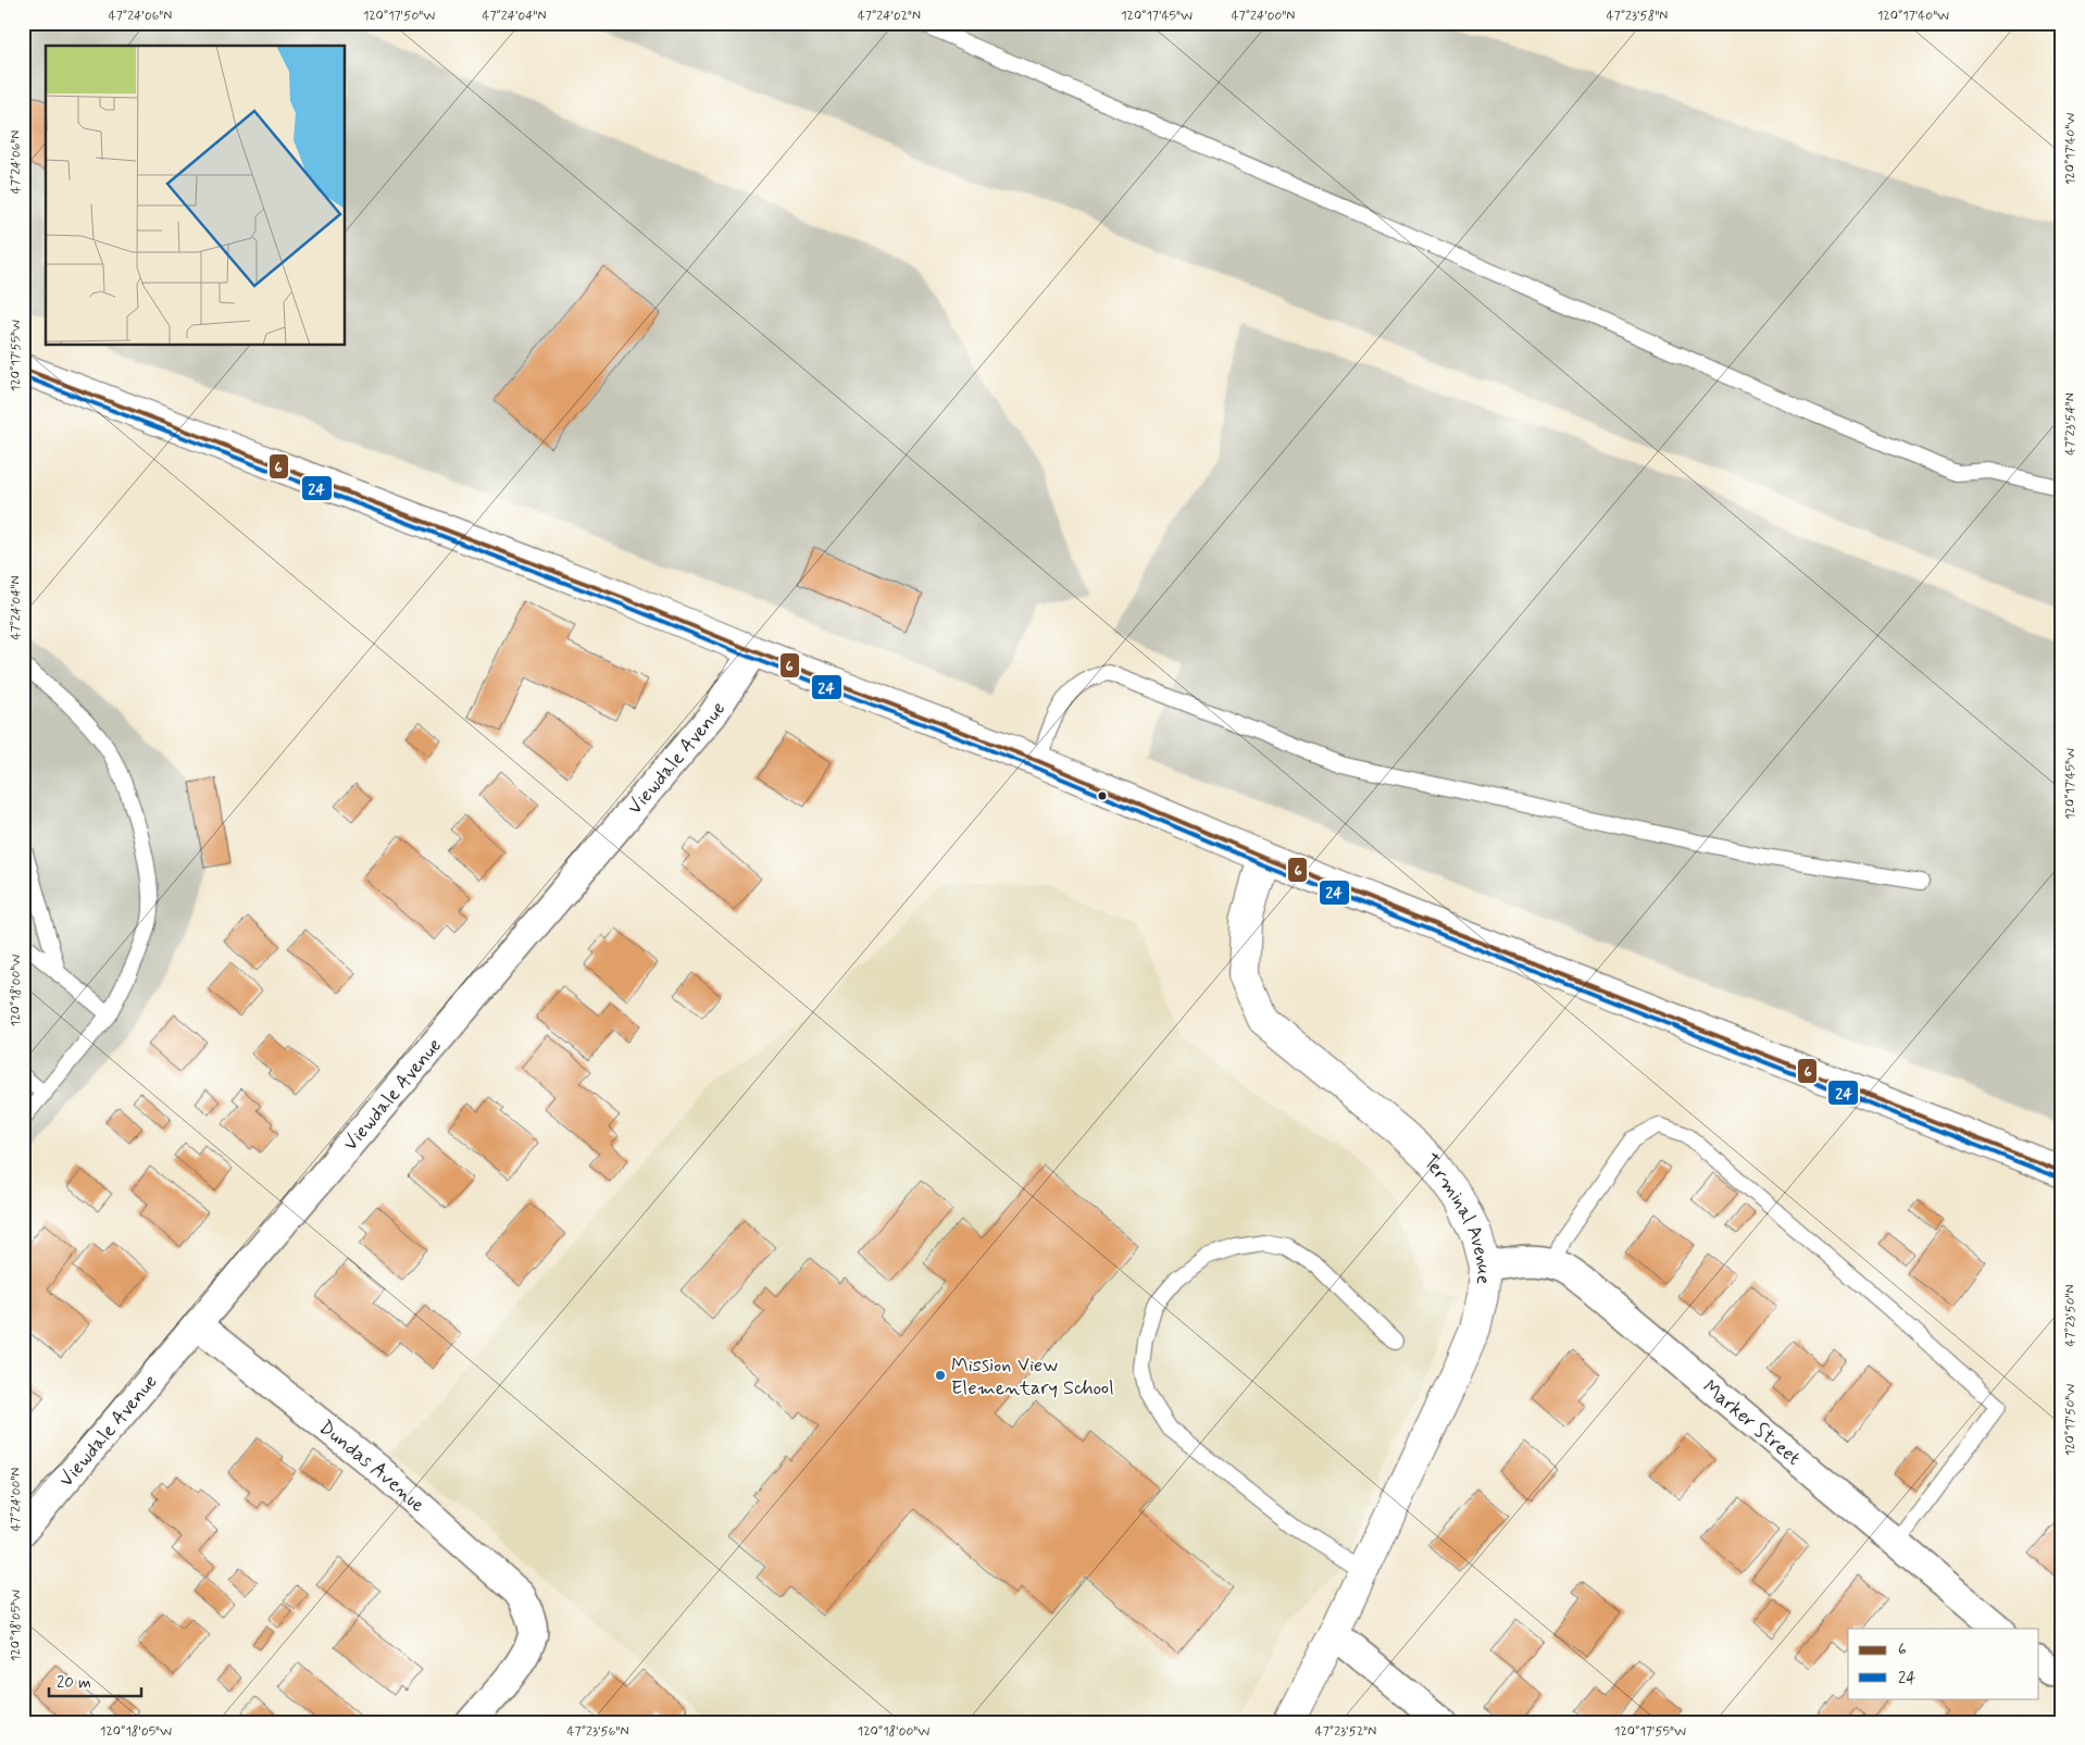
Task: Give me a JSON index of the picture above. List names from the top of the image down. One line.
{"streets":{"main road":["Terminal Avenue"],"street":["Viewdale Avenue","Marker Street","Dundas Avenue"]},"crossings":[["Viewdale Avenue","Dundas Avenue"],["Terminal Avenue","Marker Street"]],"places":["Mission View Elementary School"],"lines":["transit line 6","transit line 24"],"legend":["6","24"],"scale_bar":"20 m","coordinates":["47°24'06\"N","120°17'50\"W","47°24'04\"N","47°24'02\"N","120°17'45\"W","47°24'00\"N","47°23'58\"N","120°17'40\"W","120°17'55\"W","47°23'54\"N","120°18'00\"W","47°23'50\"N","120°18'05\"W","47°23'56\"N","47°23'52\"N"]}
